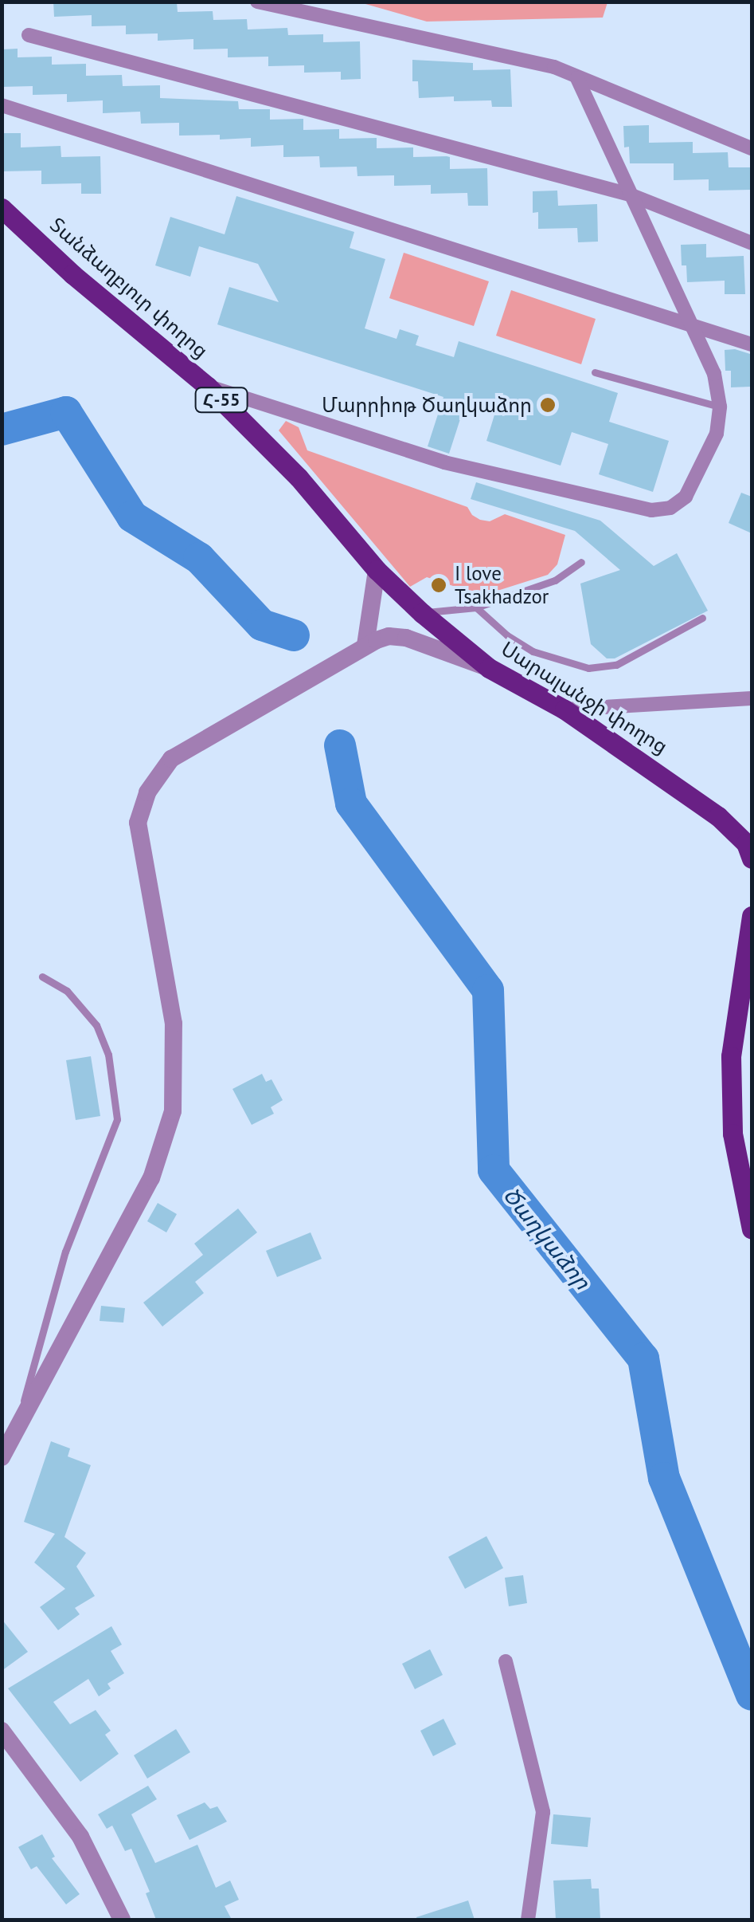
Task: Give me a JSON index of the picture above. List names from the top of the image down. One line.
{"streets":{"main road":["Տանձաղբյուր փողոց","Հ-55","Սարալանջի փողոց"]},"crossings":[["Տանձաղբյուր փողոց","Սարալանջի փողոց"]],"water":["Ծաղկաձոր"],"places":["Մարրիոթ Ծաղկաձոր","I love Tsakhadzor"]}
